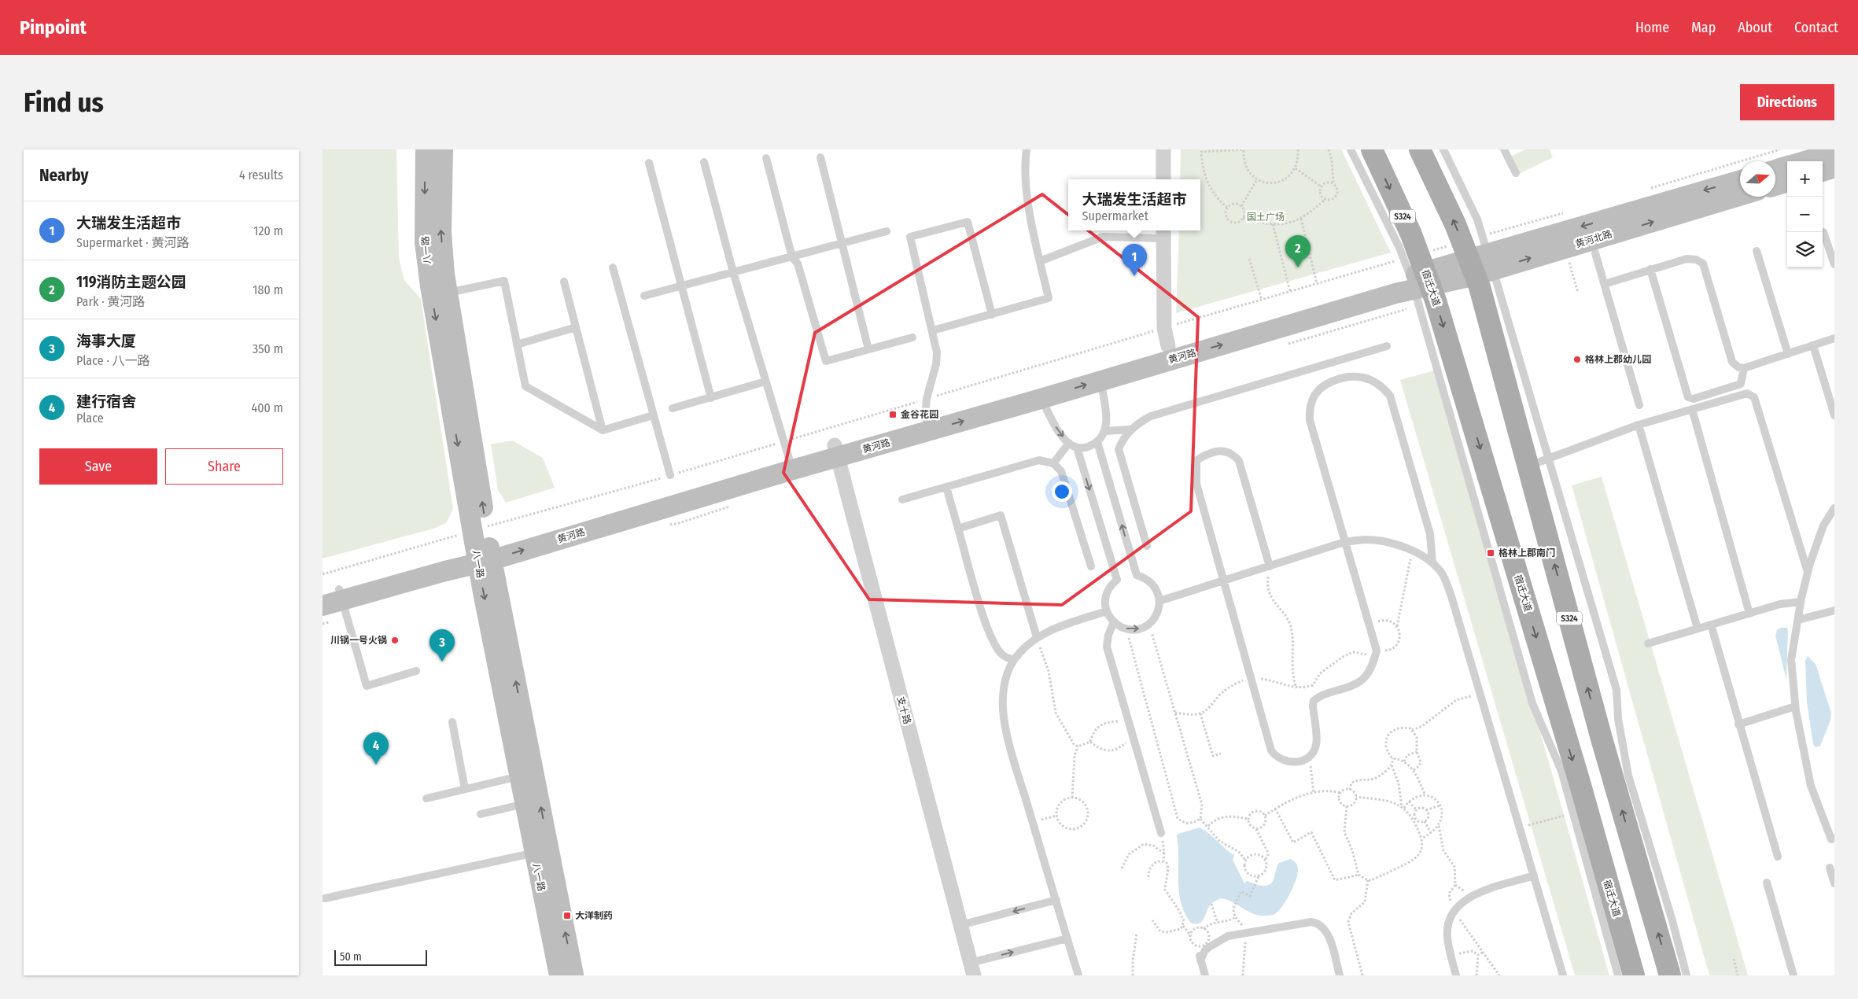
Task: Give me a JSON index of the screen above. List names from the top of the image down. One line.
{"streets":{"main road":["S324","黄河北路","八一路","宿迁大道","黄河路"],"street":["支十路"]},"crossings":[["S324","黄河北路"],["黄河北路","宿迁大道"],["黄河北路","黄河路"],["八一路","黄河路"],["宿迁大道","黄河路"],["黄河路","支十路"]],"parks":["国土广场"],"places":{"other":["格林上郡幼儿园","川锅一号火锅"],"transit":["金谷花园","格林上郡南门","大洋制药"]},"scale_bar":"50 m","north":"right","page":{"header":"Pinpoint","nav":["Home","Map","About","Contact"],"buttons":["Directions",["Save","Share"]],"title":"Find us","heading":["Nearby","4 results"],"map_buttons":["+","−"],"popup":["大瑞发生活超市","Supermarket"],"list":[{"mark":"1","name":"大瑞发生活超市","note":"Supermarket · 黄河路","value":"120 m"},{"mark":"2","name":"119消防主题公园","note":"Park · 黄河路","value":"180 m"},{"mark":"3","name":"海事大厦","note":"Place · 八一路","value":"350 m"},{"mark":"4","name":"建行宿舍","note":"Place","value":"400 m"}],"pins":["2","1","3","4"],"scale":"50 m"}}
